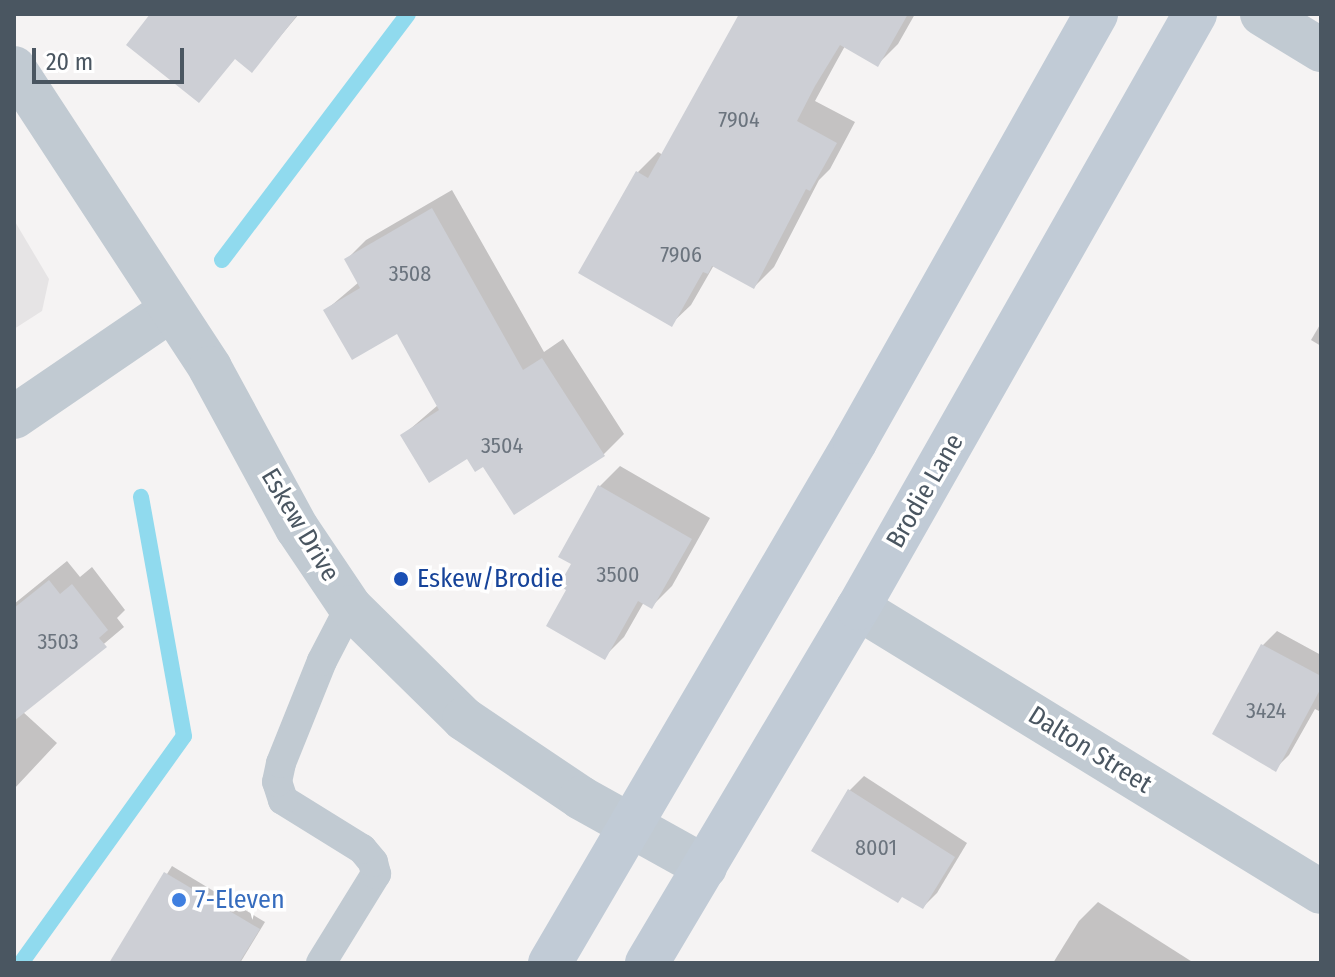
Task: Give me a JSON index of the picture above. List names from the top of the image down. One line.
{"streets":{"main road":["Brodie Lane"],"street":["Eskew Drive","Dalton Street"]},"crossings":[["Brodie Lane","Eskew Drive"],["Brodie Lane","Dalton Street"]],"places":["Eskew/Brodie","7-Eleven"],"house_numbers":["7904","7906","3508","3504","3500","3503","3424","8001"],"scale_bar":"20 m"}
